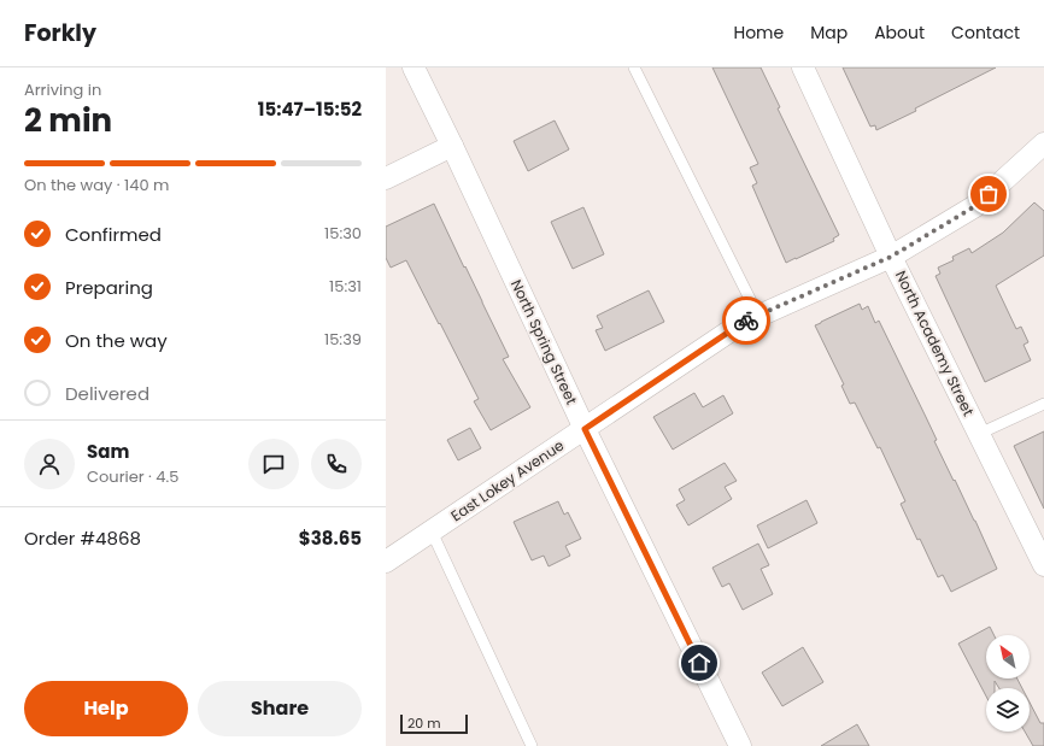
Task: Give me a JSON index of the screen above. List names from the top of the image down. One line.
{"streets":{"street":["North Spring Street","North Academy Street","East Lokey Avenue"]},"crossings":[["North Spring Street","East Lokey Avenue"],["North Academy Street","East Lokey Avenue"]],"scale_bar":"20 m","north":"top left","page":{"header":"Forkly","nav":["Home","Map","About","Contact"],"heading":["2 min","Arriving in","15:47–15:52"],"panel":["Sam","Courier · 4.5","Order #4868","$38.65"],"bar":"On the way · 140 m","list":[["Confirmed","15:30"],["Preparing","15:31"],["On the way","15:39"],"Delivered"],"buttons":["Help","Share"],"scale":"20 m"}}
